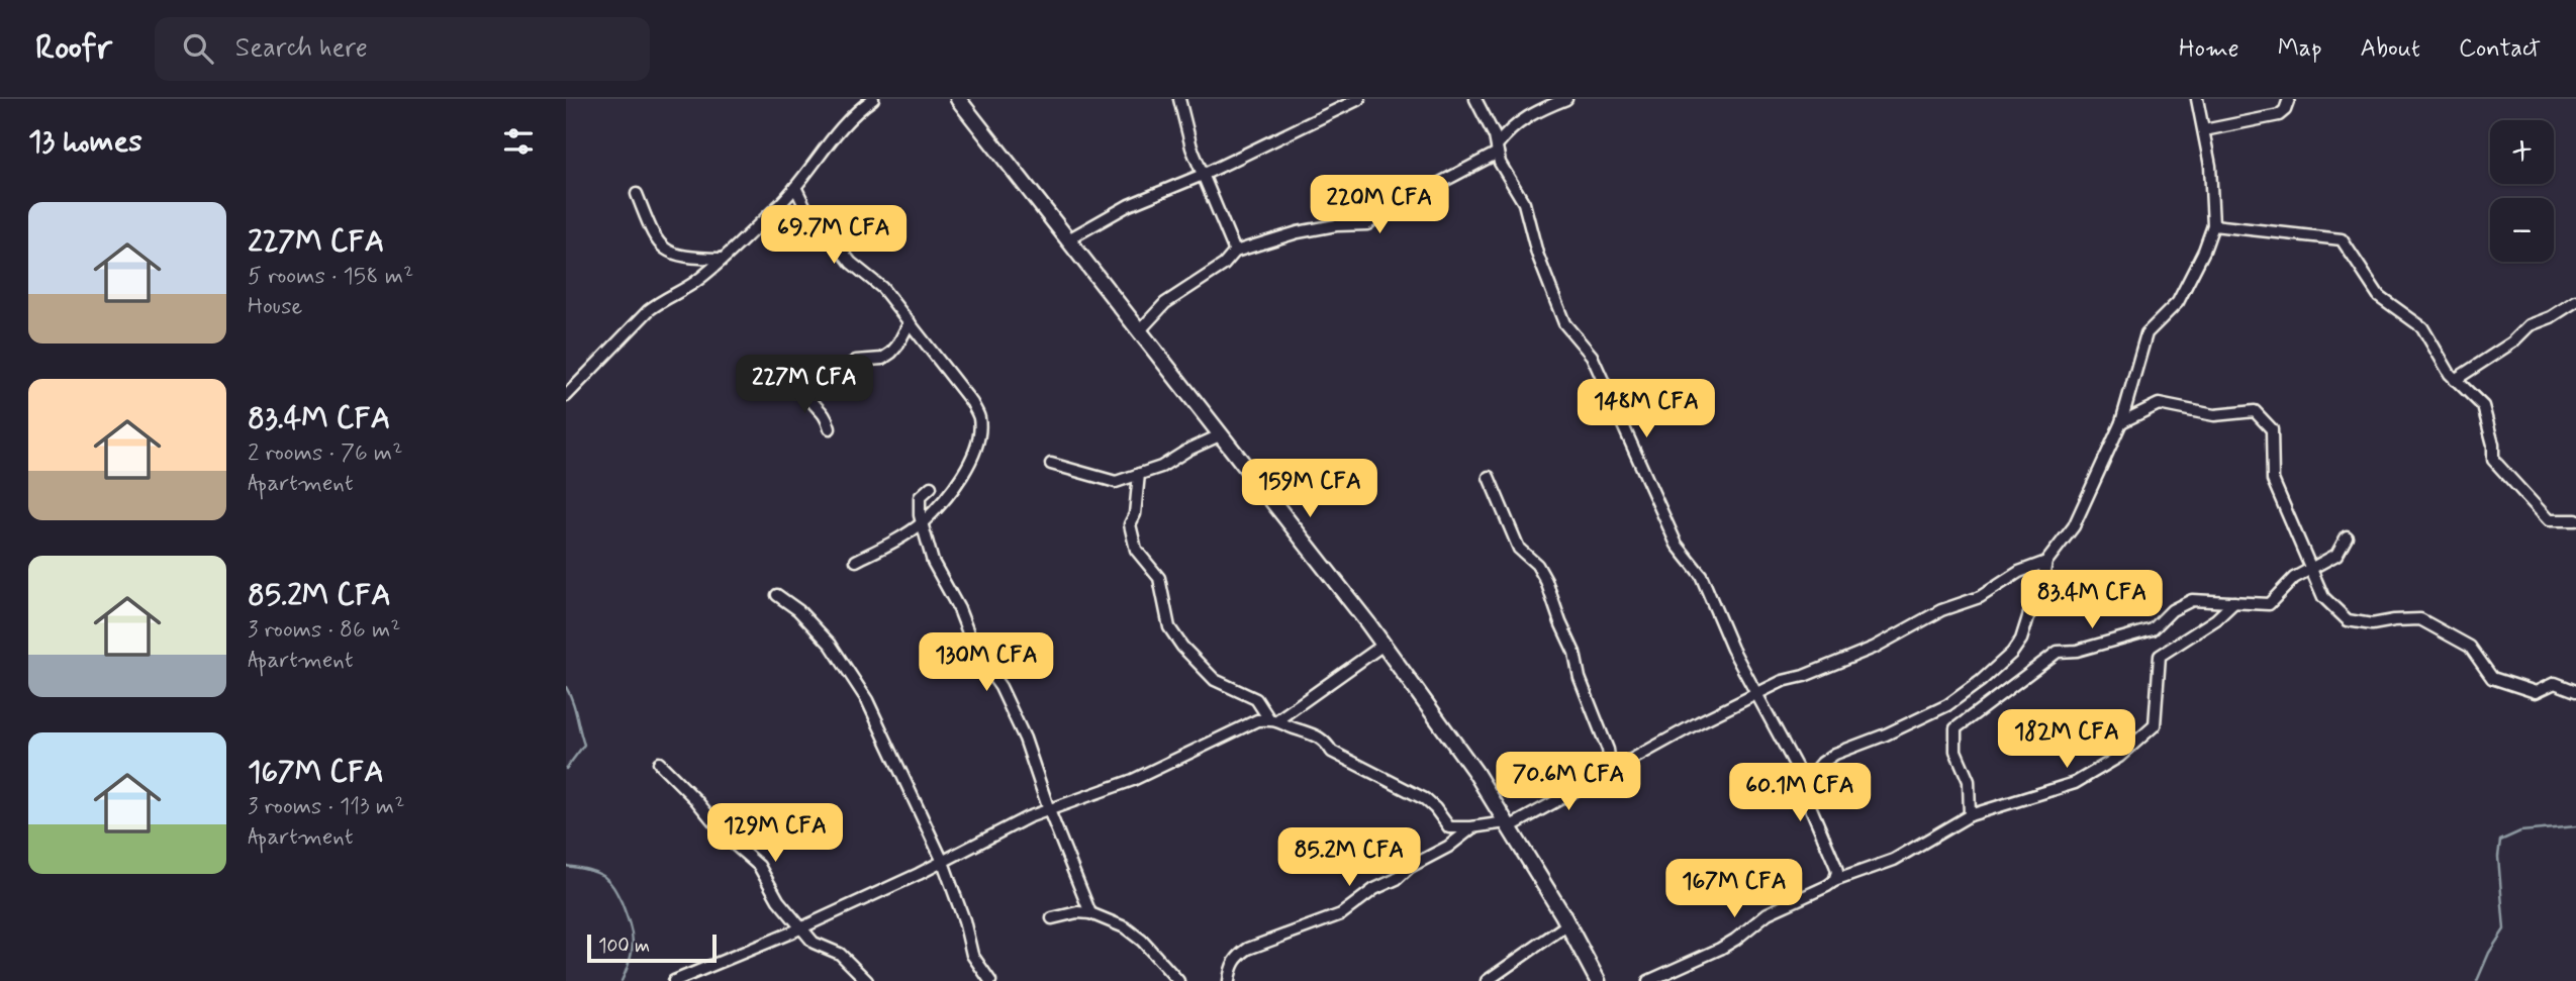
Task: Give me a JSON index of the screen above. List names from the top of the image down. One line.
{"scale_bar":"100 m","page":{"header":"Roofr","search":"Search here","nav":["Home","Map","About","Contact"],"heading":"13 homes","map_buttons":["+","−"],"price":["220M CFA","69.7M CFA","227M CFA","148M CFA","159M CFA","83.4M CFA","130M CFA","182M CFA","70.6M CFA","60.1M CFA","129M CFA","85.2M CFA","167M CFA"],"list":[{"name":"227M CFA","note":"5 rooms · 158 m² · House"},{"name":"83.4M CFA","note":"2 rooms · 76 m² · Apartment"},{"name":"85.2M CFA","note":"3 rooms · 86 m² · Apartment"},{"name":"167M CFA","note":"3 rooms · 113 m² · Apartment"}],"scale":"100 m"}}
